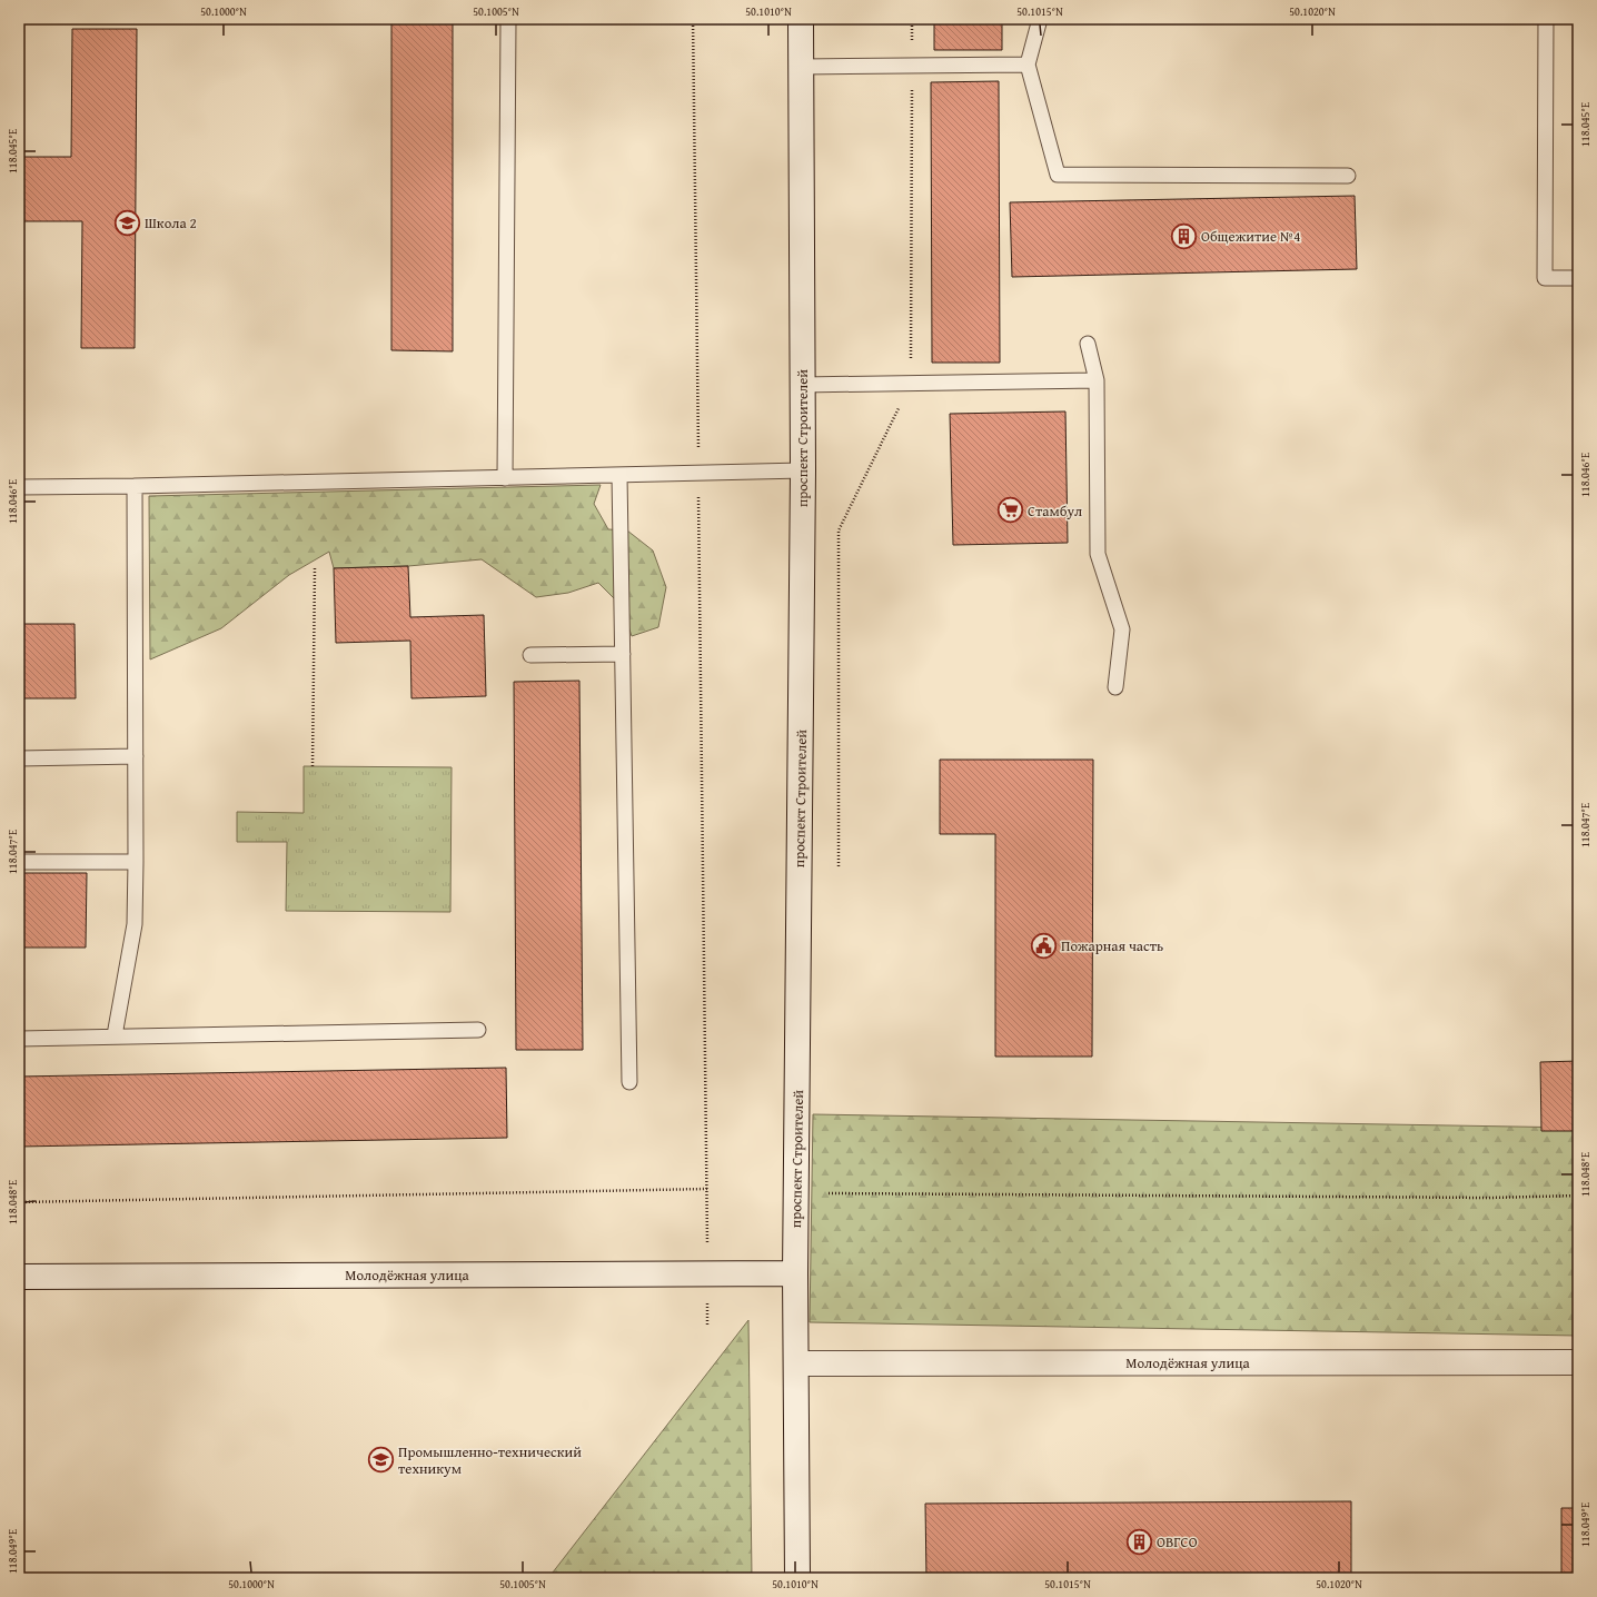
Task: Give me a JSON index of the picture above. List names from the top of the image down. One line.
{"streets":{"street":["проспект Строителей","Молодёжная улица"]},"crossings":[["проспект Строителей","Молодёжная улица"]],"places":{"school or university":["Школа 2","Промышленно-технический техникум"],"building":["Общежитие №4","ОВГСО"],"supermarket":["Стамбул"],"public building":["Пожарная часть"]},"coordinates":["50.1000°N","50.1005°N","50.1010°N","50.1015°N","50.1020°N","118.045°E","118.046°E","118.047°E","118.048°E","118.049°E"]}
